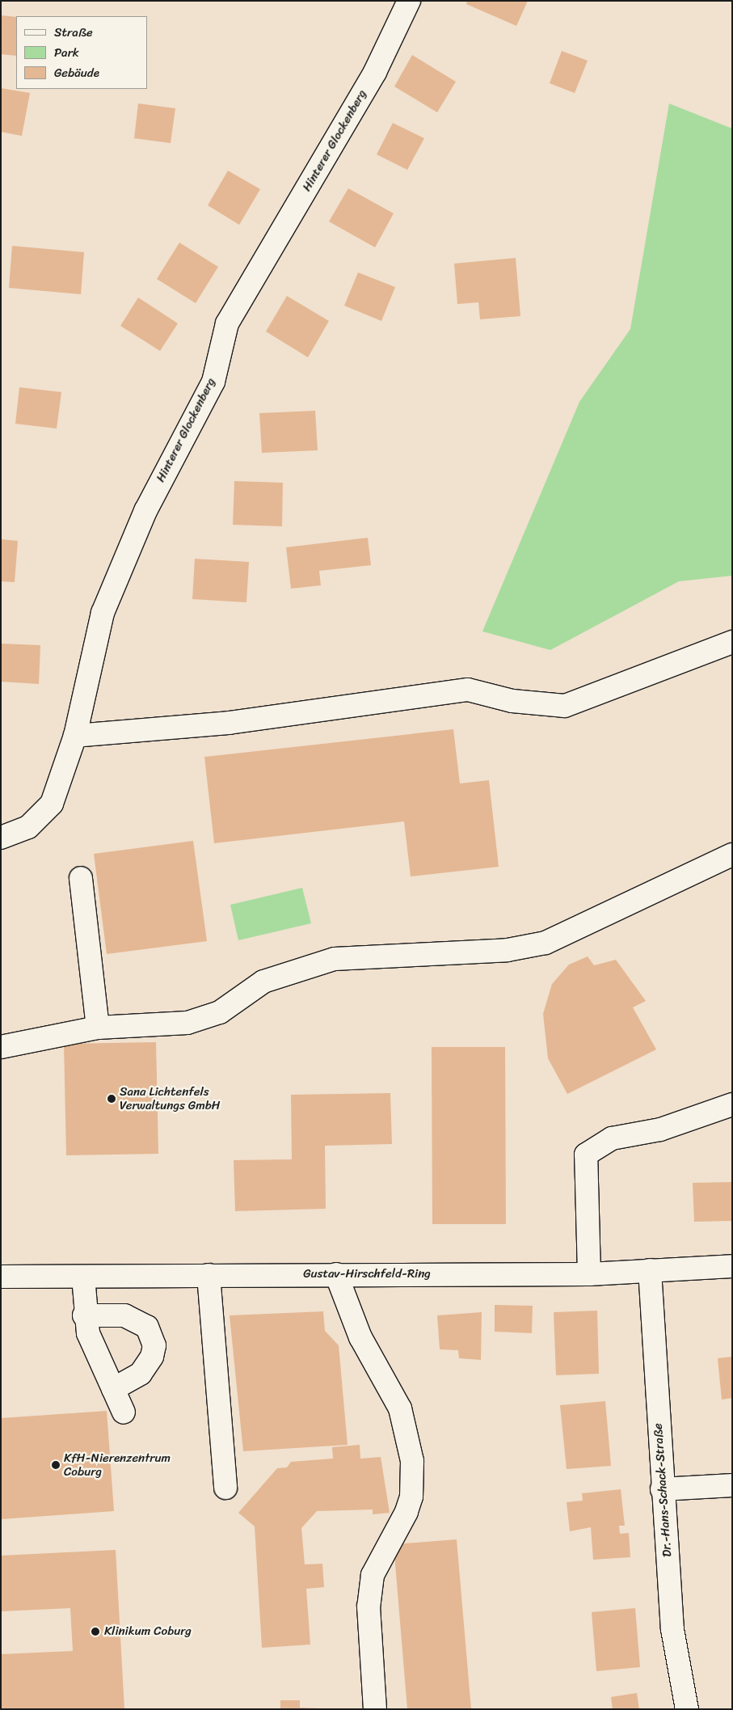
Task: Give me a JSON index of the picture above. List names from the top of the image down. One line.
{"streets":{"street":["Hinterer Glockenberg","Gustav-Hirschfeld-Ring","Dr.-Hans-Schack-Straße"]},"crossings":[["Gustav-Hirschfeld-Ring","Dr.-Hans-Schack-Straße"]],"places":["Sana Lichtenfels Verwaltungs GmbH","KfH-Nierenzentrum Coburg","Klinikum Coburg"],"legend":["Straße","Park","Gebäude"]}
